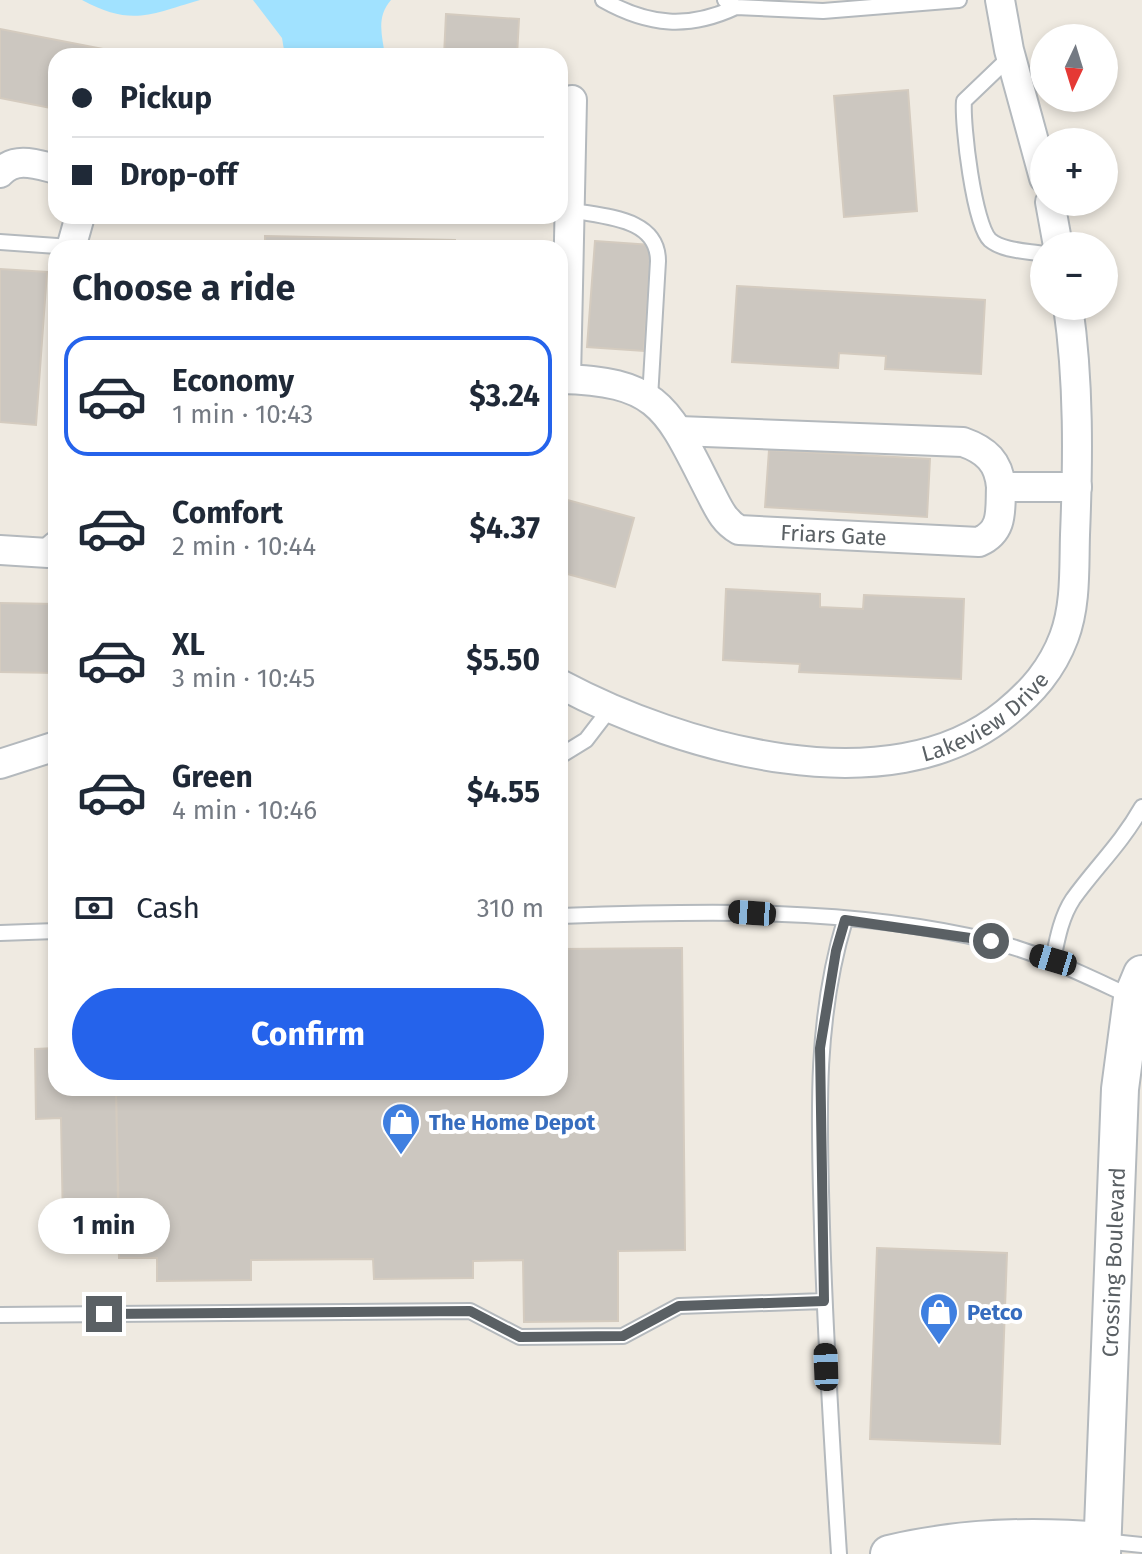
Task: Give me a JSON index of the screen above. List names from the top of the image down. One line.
{"streets":{"street":["Friars Gate","Lakeview Drive","Crossing Boulevard"]},"places":{"shop":["The Home Depot","Petco"]},"north":"bottom","page":{"map_buttons":["+","−"],"banner":["Pickup","Drop-off"],"heading":"Choose a ride","list":[{"name":"Economy","note":"1 min · 10:43","value":"$3.24"},{"name":"Comfort","note":"2 min · 10:44","value":"$4.37"},{"name":"XL","note":"3 min · 10:45","value":"$5.50"},{"name":"Green","note":"4 min · 10:46","value":"$4.55"}],"pay":["Cash","310 m"],"buttons":"Confirm","bubble":"1 min"}}
